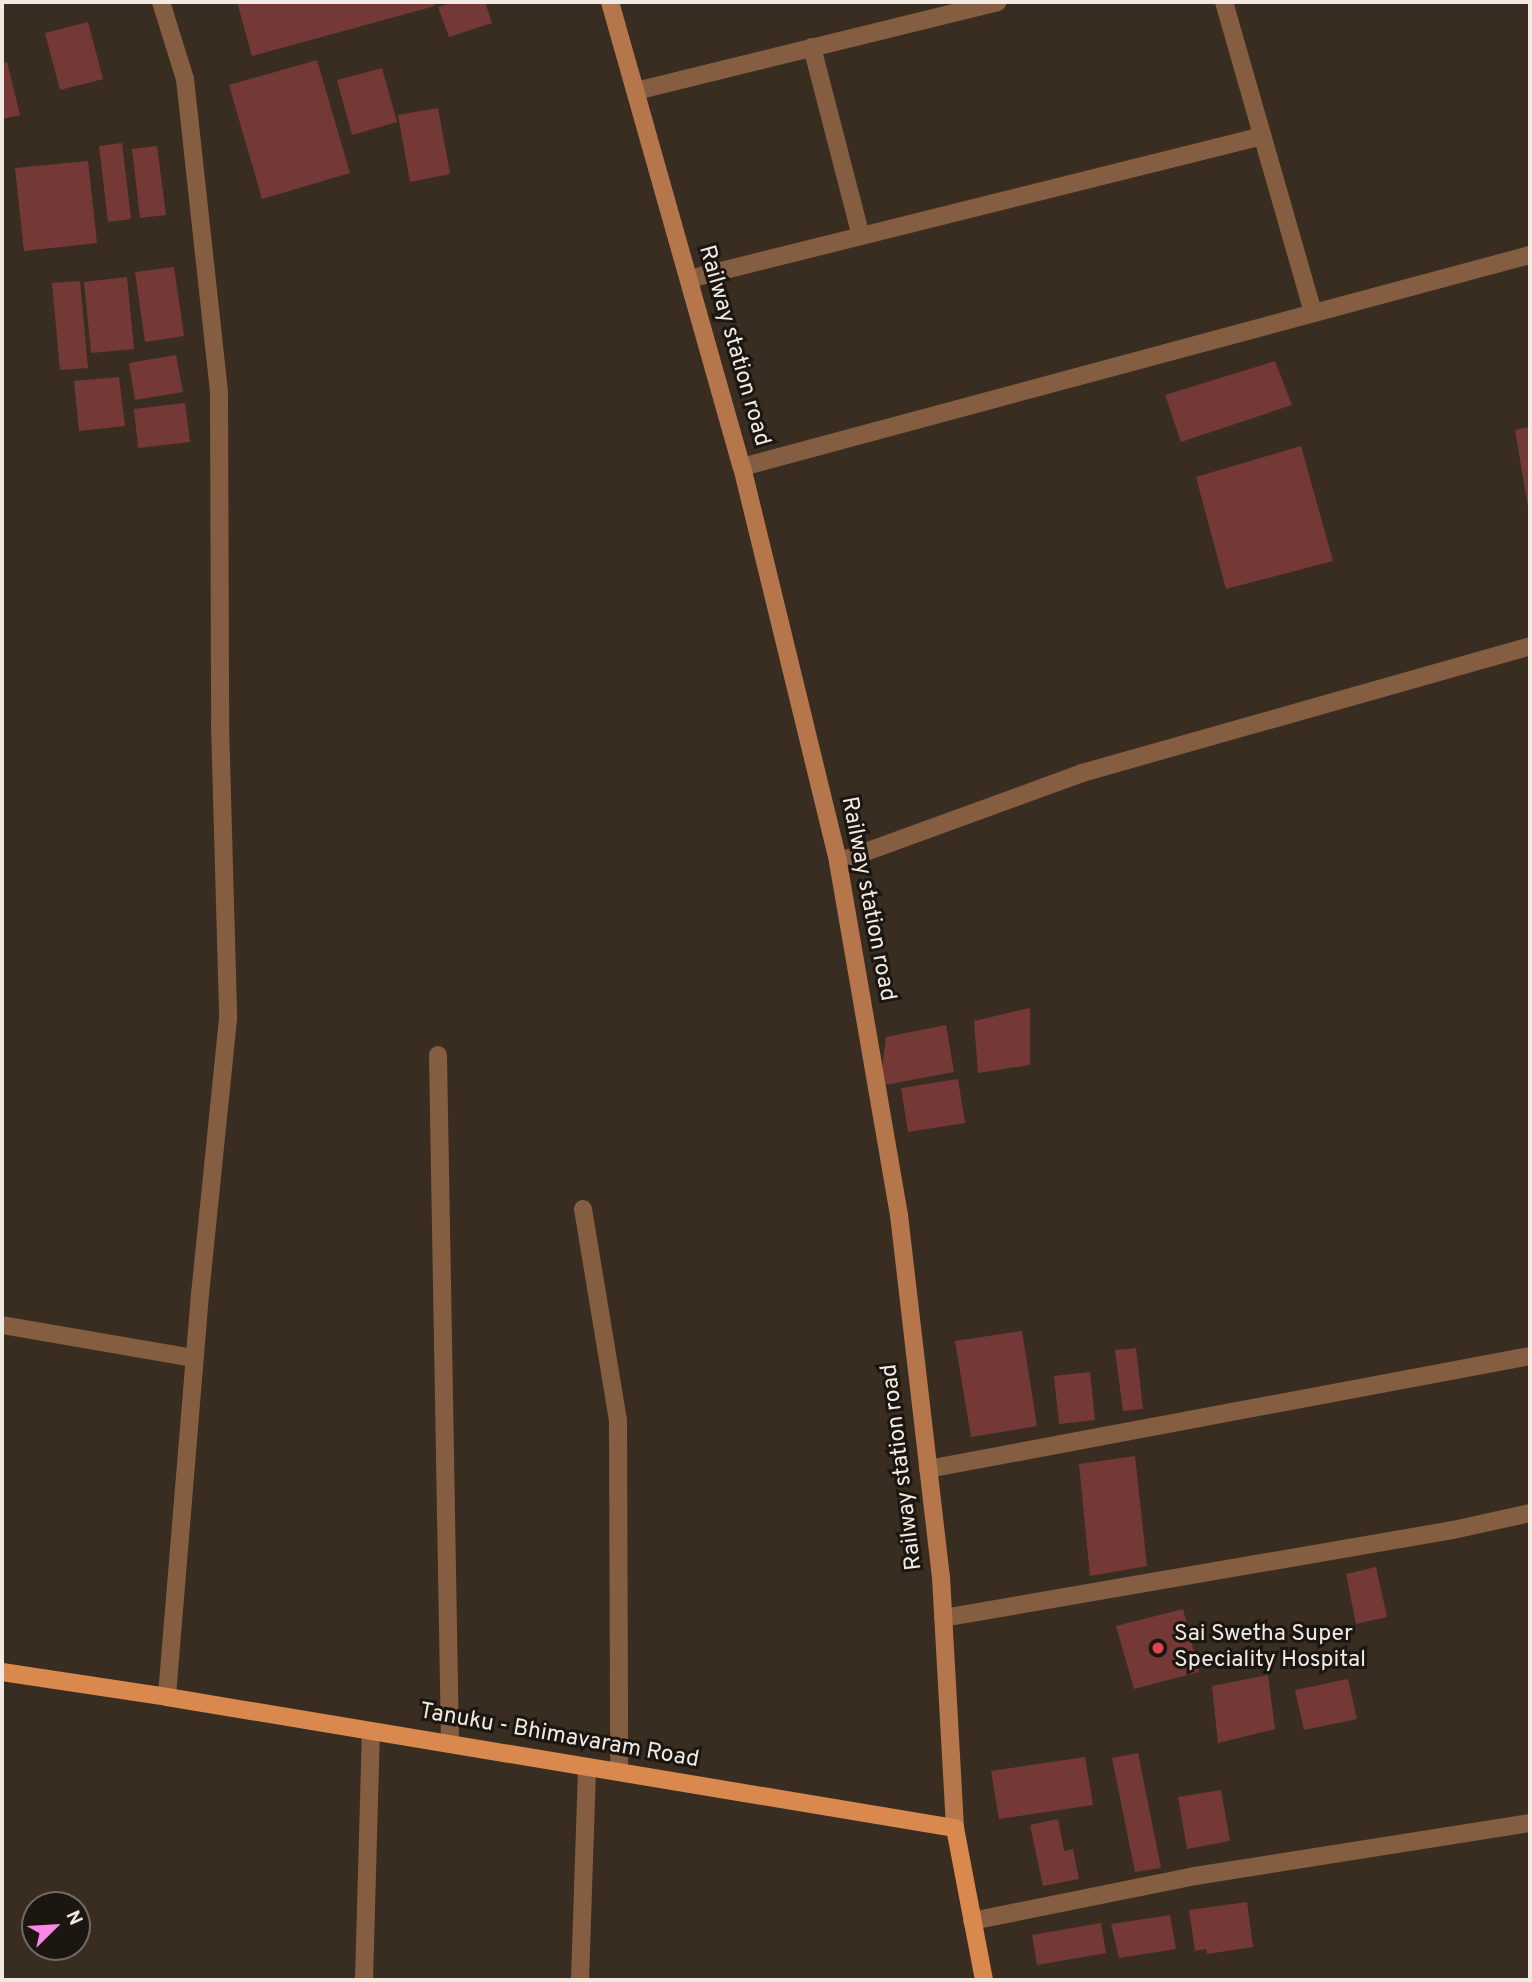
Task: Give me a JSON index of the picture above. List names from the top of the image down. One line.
{"streets":{"main road":["Tanuku - Bhimavaram Road"],"street":["Railway station road"]},"crossings":[["Railway station road","Tanuku - Bhimavaram Road"]],"places":["Sai Swetha Super Speciality Hospital"],"north":"top right"}
